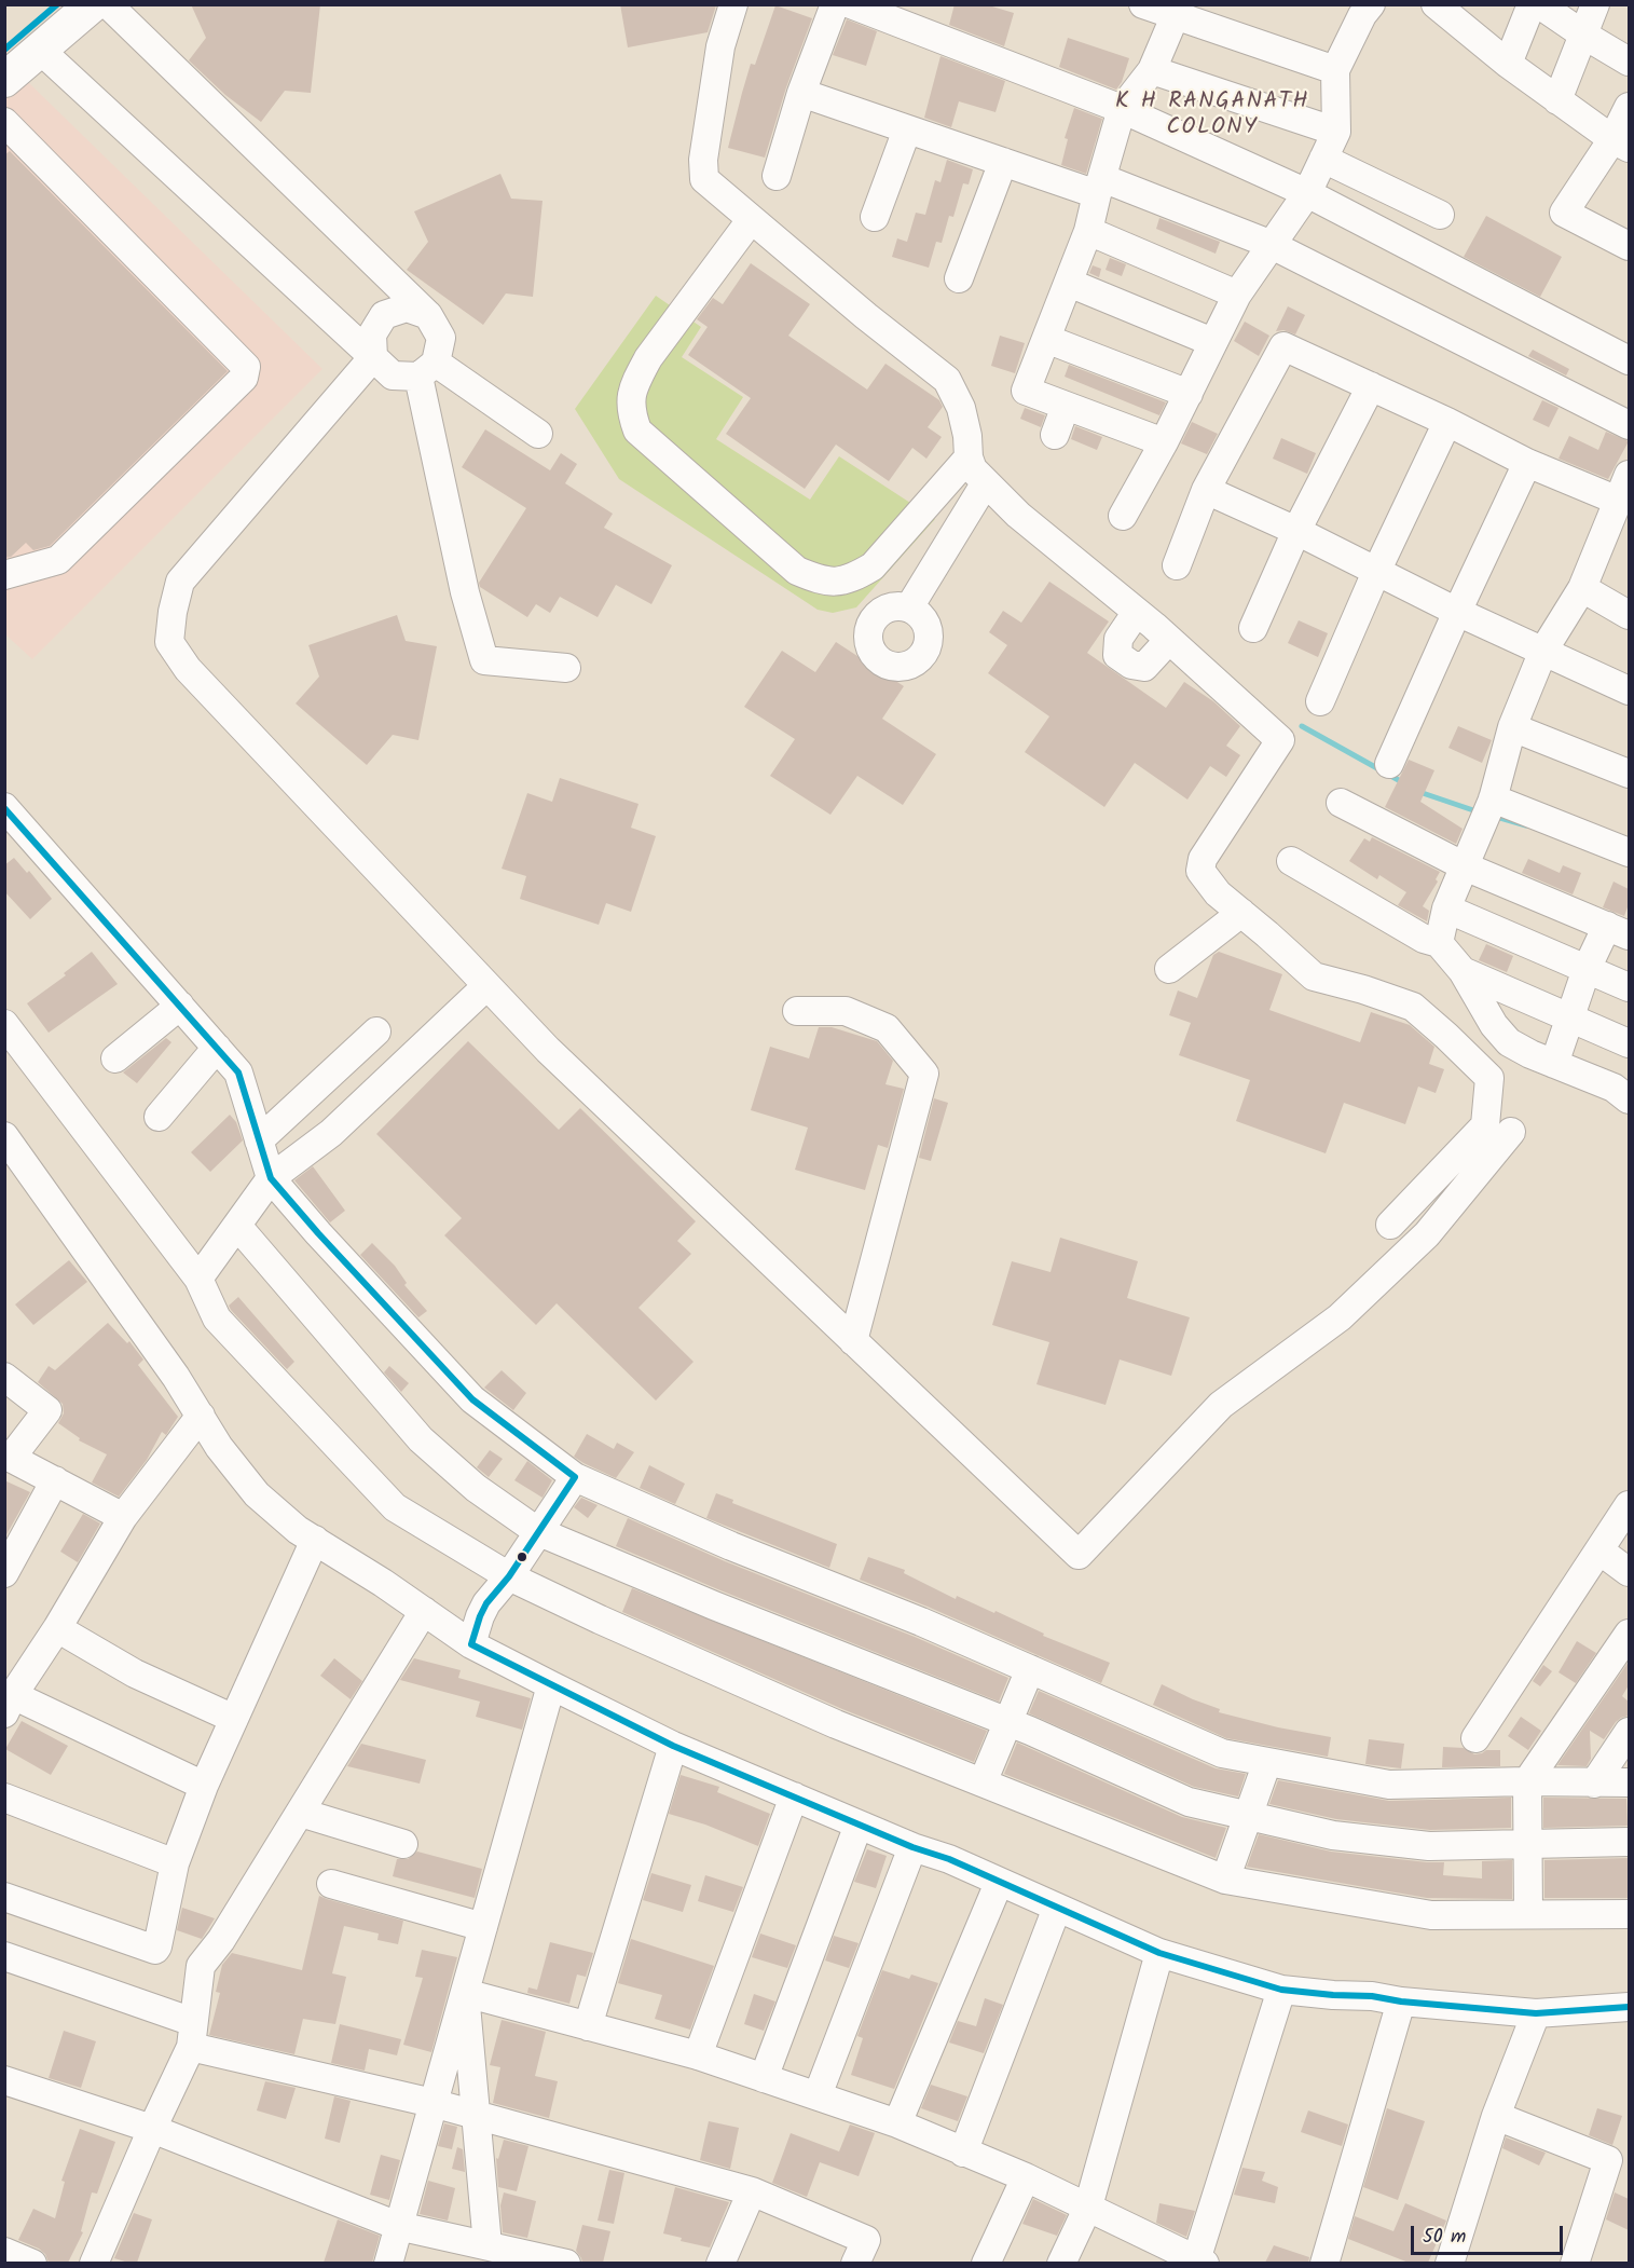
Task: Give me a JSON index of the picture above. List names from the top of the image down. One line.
{"districts":["K H RANGANATH COLONY"],"scale_bar":"50 m"}
